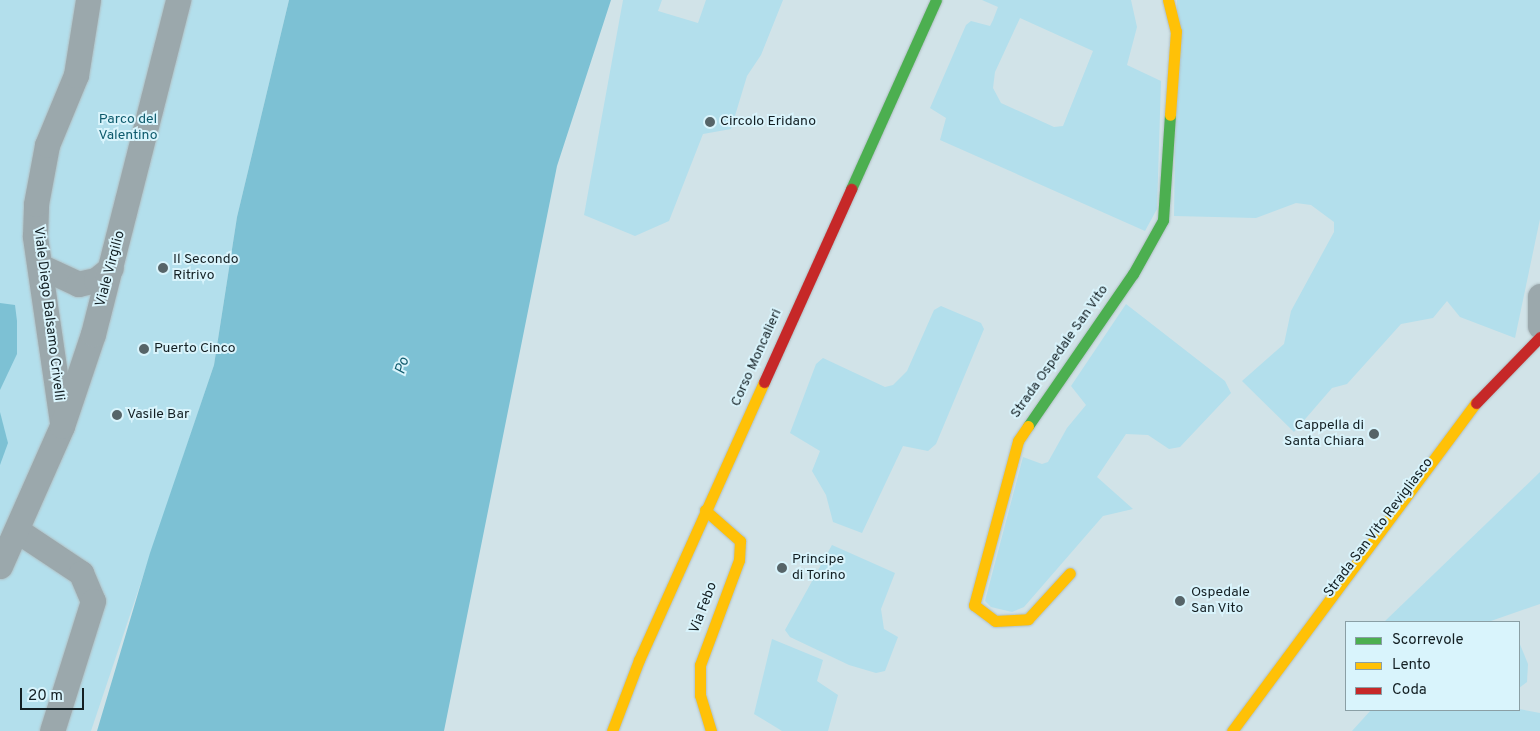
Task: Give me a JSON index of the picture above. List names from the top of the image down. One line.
{"streets":{"street":["Viale Virgilio","Viale Diego Balsamo Crivelli","Strada Ospedale San Vito","Corso Moncalieri","Strada San Vito Revigliasco","Via Febo"]},"crossings":[["Viale Virgilio","Viale Diego Balsamo Crivelli"],["Corso Moncalieri","Via Febo"]],"water":["Po"],"parks":["Parco del Valentino"],"places":["Circolo Eridano","Il Secondo Ritrivo","Puerto Cinco","Vasile Bar","Cappella di Santa Chiara","Principe di Torino","Ospedale San Vito"],"legend":["Scorrevole","Lento","Coda"],"scale_bar":"20 m"}
